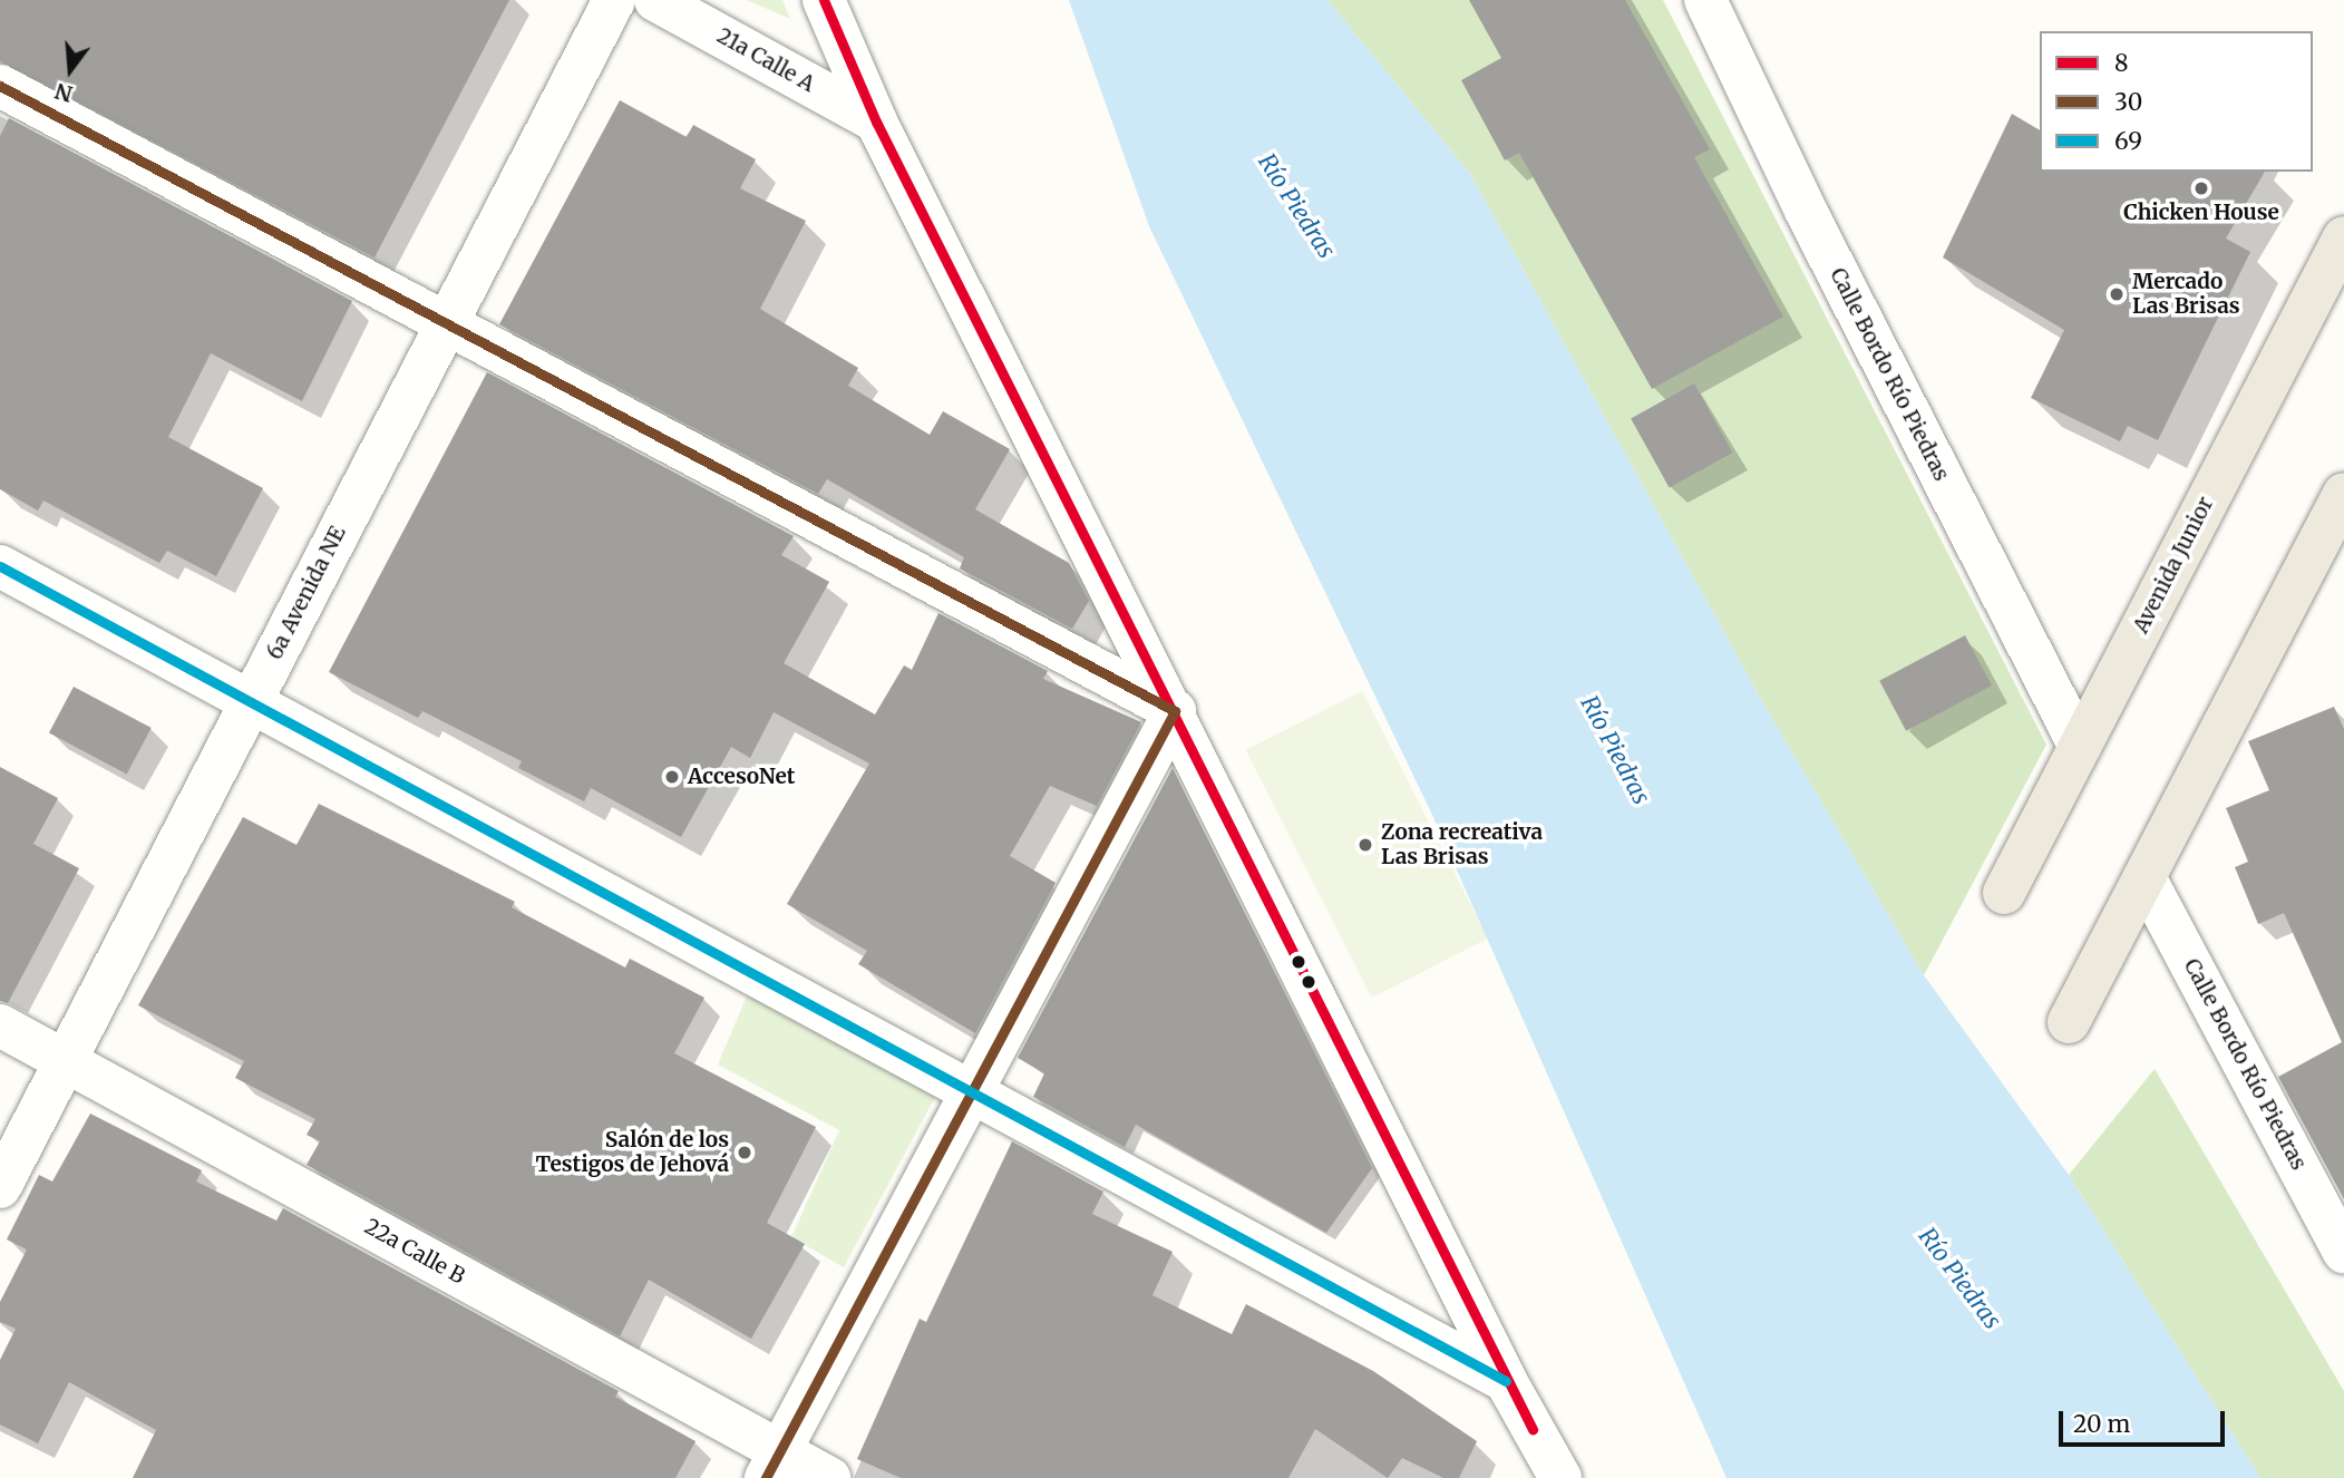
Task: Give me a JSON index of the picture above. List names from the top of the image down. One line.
{"streets":{"main road":["Avenida Junior"],"street":["21a Calle A","Calle Bordo Río Piedras","6a Avenida NE","22a Calle B"]},"crossings":[["Calle Bordo Río Piedras","Avenida Junior"],["6a Avenida NE","22a Calle B"]],"water":["Río Piedras"],"places":["Chicken House","Mercado Las Brisas","AccesoNet","Zona recreativa Las Brisas","Salón de los Testigos de Jehová"],"lines":["transit line 8","transit line 30","transit line 69"],"legend":["8","30","69"],"scale_bar":"20 m","north":"bottom"}
